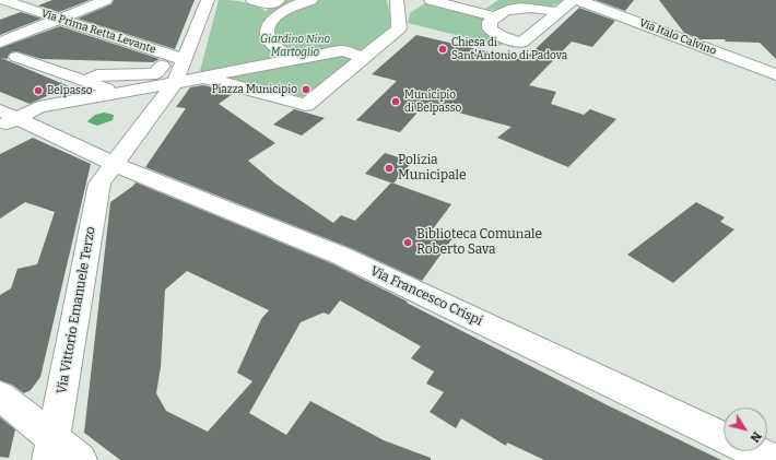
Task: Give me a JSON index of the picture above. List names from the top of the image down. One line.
{"streets":{"street":["Via Prima Retta Levante","Via Italo Calvino","Via Francesco Crispi","Via Vittorio Emanuele Terzo"]},"crossings":[["Via Prima Retta Levante","Via Vittorio Emanuele Terzo"],["Via Francesco Crispi","Via Vittorio Emanuele Terzo"]],"parks":["Giardino Nino Martoglio"],"places":["Chiesa di Sant'Antonio di Padova","Piazza Municipio","Belpasso","Municipio di Belpasso","Polizia Municipale","Biblioteca Comunale Roberto Sava"],"north":"bottom right"}
